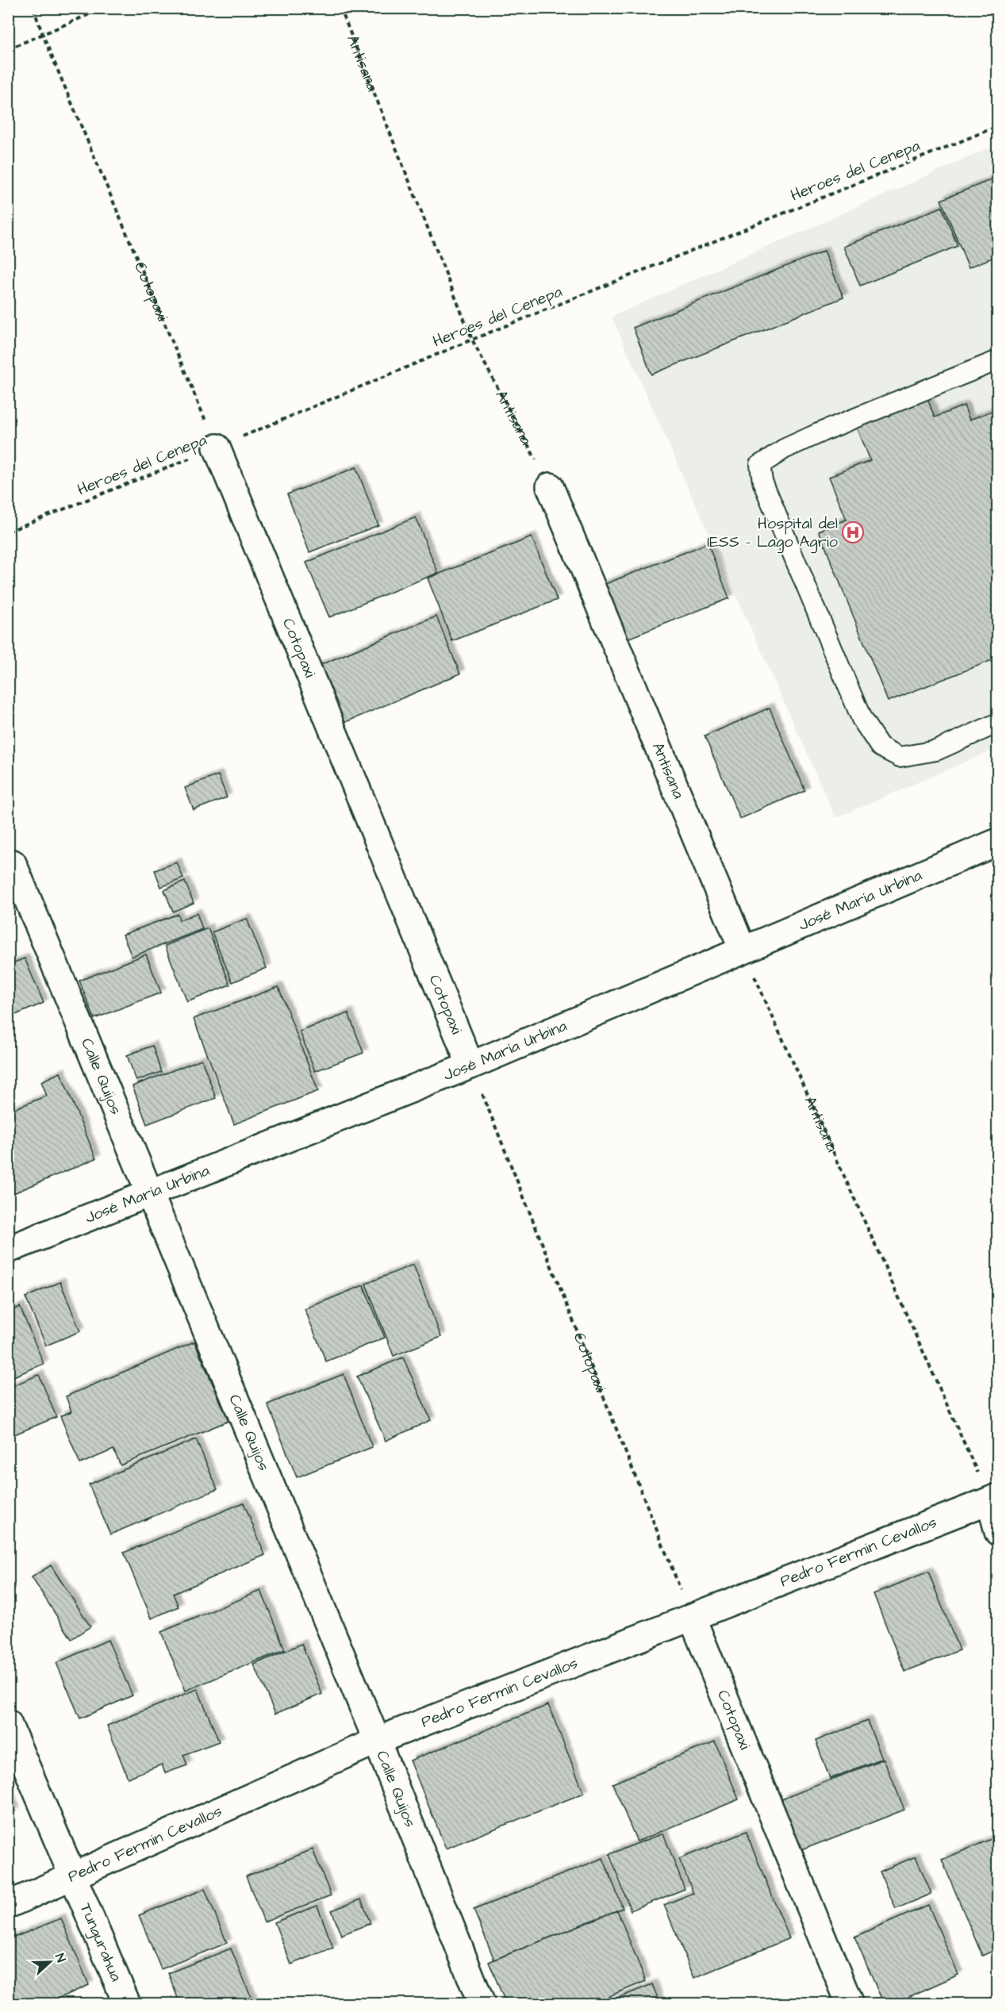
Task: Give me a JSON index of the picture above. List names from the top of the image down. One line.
{"streets":{"street":["Antisana","Cotopaxi","José María Urbina","Calle Quijos","Pedro Fermin Cevallos","Tungurahua"],"path":["Heroes del Cenepa"]},"crossings":[["Antisana","Heroes del Cenepa"],["Antisana","José María Urbina"],["Antisana","Pedro Fermin Cevallos"],["Heroes del Cenepa","Cotopaxi"],["Cotopaxi","José María Urbina"],["Cotopaxi","Pedro Fermin Cevallos"],["José María Urbina","Calle Quijos"],["Calle Quijos","Pedro Fermin Cevallos"],["Pedro Fermin Cevallos","Tungurahua"]],"places":{"hospital":["Hospital del IESS - Lago Agrio"]},"north":"right"}
